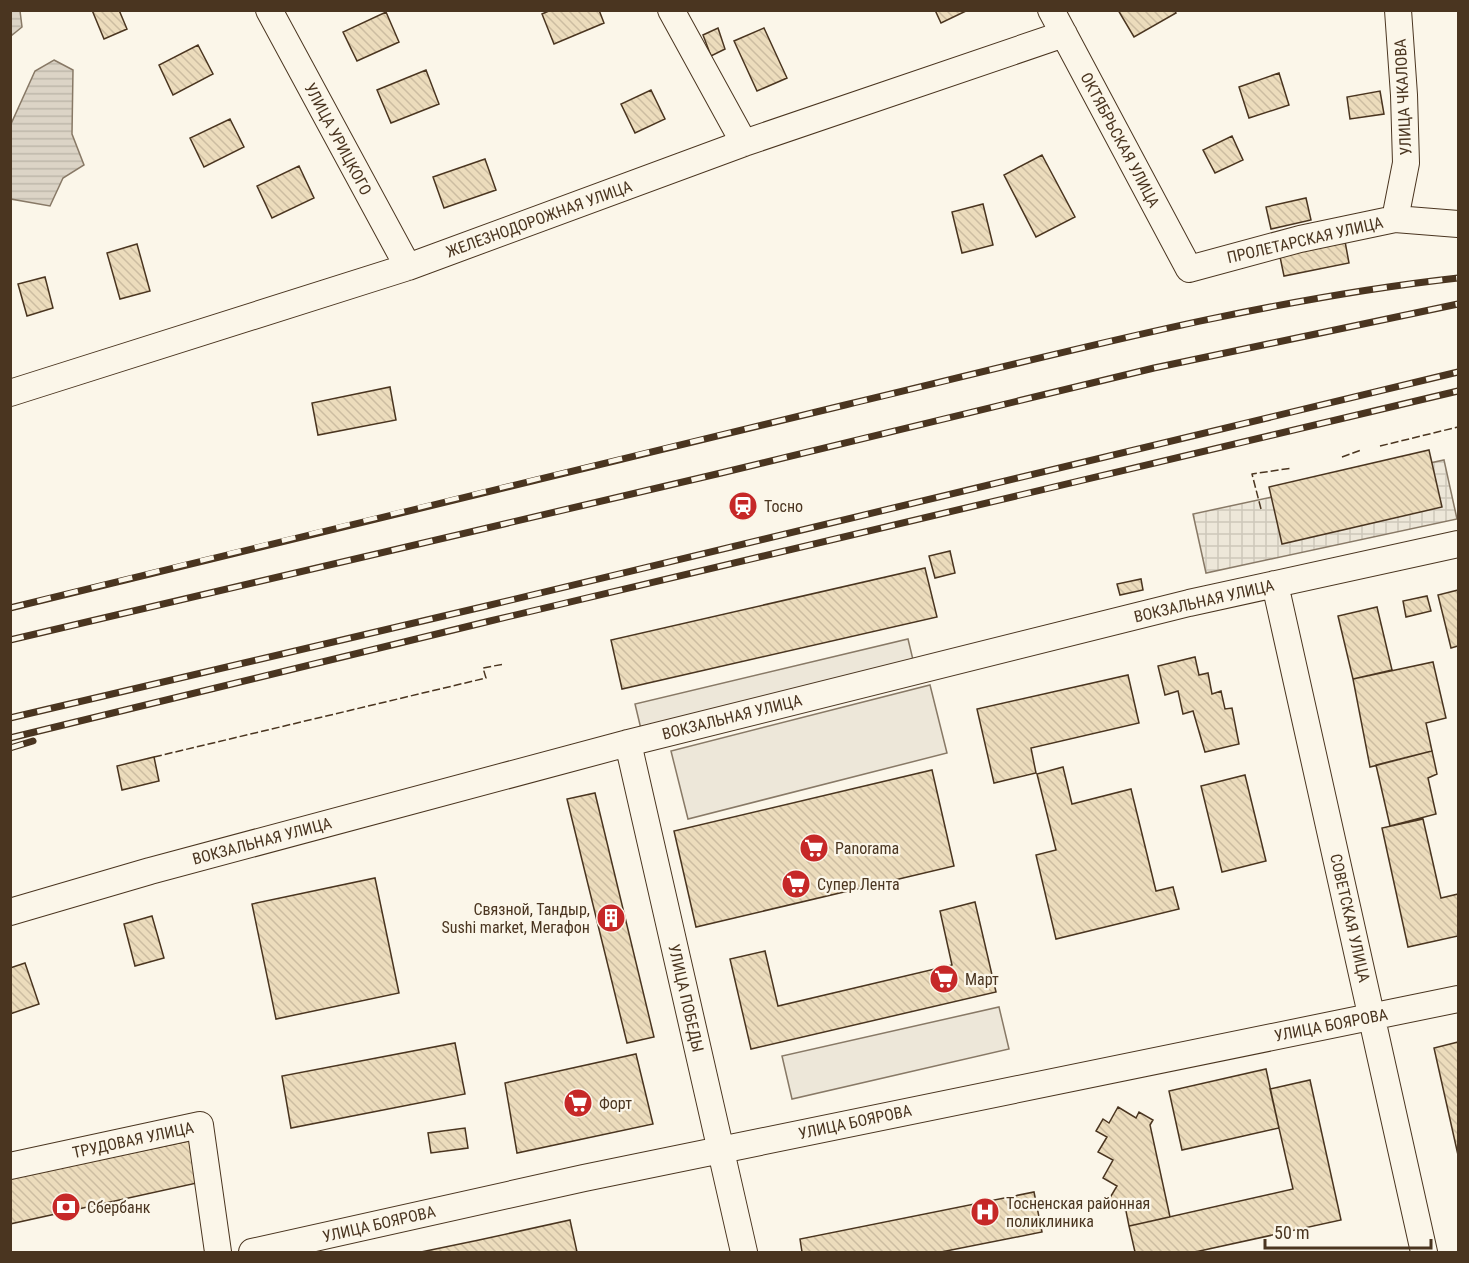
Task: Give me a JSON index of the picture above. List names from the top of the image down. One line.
{"streets":{"street":["УЛИЦА ЧКАЛОВА","УЛИЦА УРИЦКОГО","ОКТЯБРЬСКАЯ УЛИЦА","ЖЕЛЕЗНОДОРОЖНАЯ УЛИЦА","ПРОЛЕТАРСКАЯ УЛИЦА","ВОКЗАЛЬНАЯ УЛИЦА","СОВЕТСКАЯ УЛИЦА","УЛИЦА ПОБЕДЫ","УЛИЦА БОЯРОВА","ТРУДОВАЯ УЛИЦА"]},"crossings":[["УЛИЦА ЧКАЛОВА","ПРОЛЕТАРСКАЯ УЛИЦА"],["УЛИЦА УРИЦКОГО","ЖЕЛЕЗНОДОРОЖНАЯ УЛИЦА"],["ОКТЯБРЬСКАЯ УЛИЦА","ЖЕЛЕЗНОДОРОЖНАЯ УЛИЦА"],["ОКТЯБРЬСКАЯ УЛИЦА","ПРОЛЕТАРСКАЯ УЛИЦА"],["ВОКЗАЛЬНАЯ УЛИЦА","СОВЕТСКАЯ УЛИЦА"],["ВОКЗАЛЬНАЯ УЛИЦА","УЛИЦА ПОБЕДЫ"],["СОВЕТСКАЯ УЛИЦА","УЛИЦА БОЯРОВА"],["УЛИЦА ПОБЕДЫ","УЛИЦА БОЯРОВА"]],"places":{"station":["Тосно"],"supermarket":["Panorama","Супер Лента","Март","Форт"],"building":["Связной, Тандыр, Sushi market, Мегафон"],"bank":["Сбербанк"],"hospital":["Тосненская районная поликлиника"]},"scale_bar":"50 m"}
